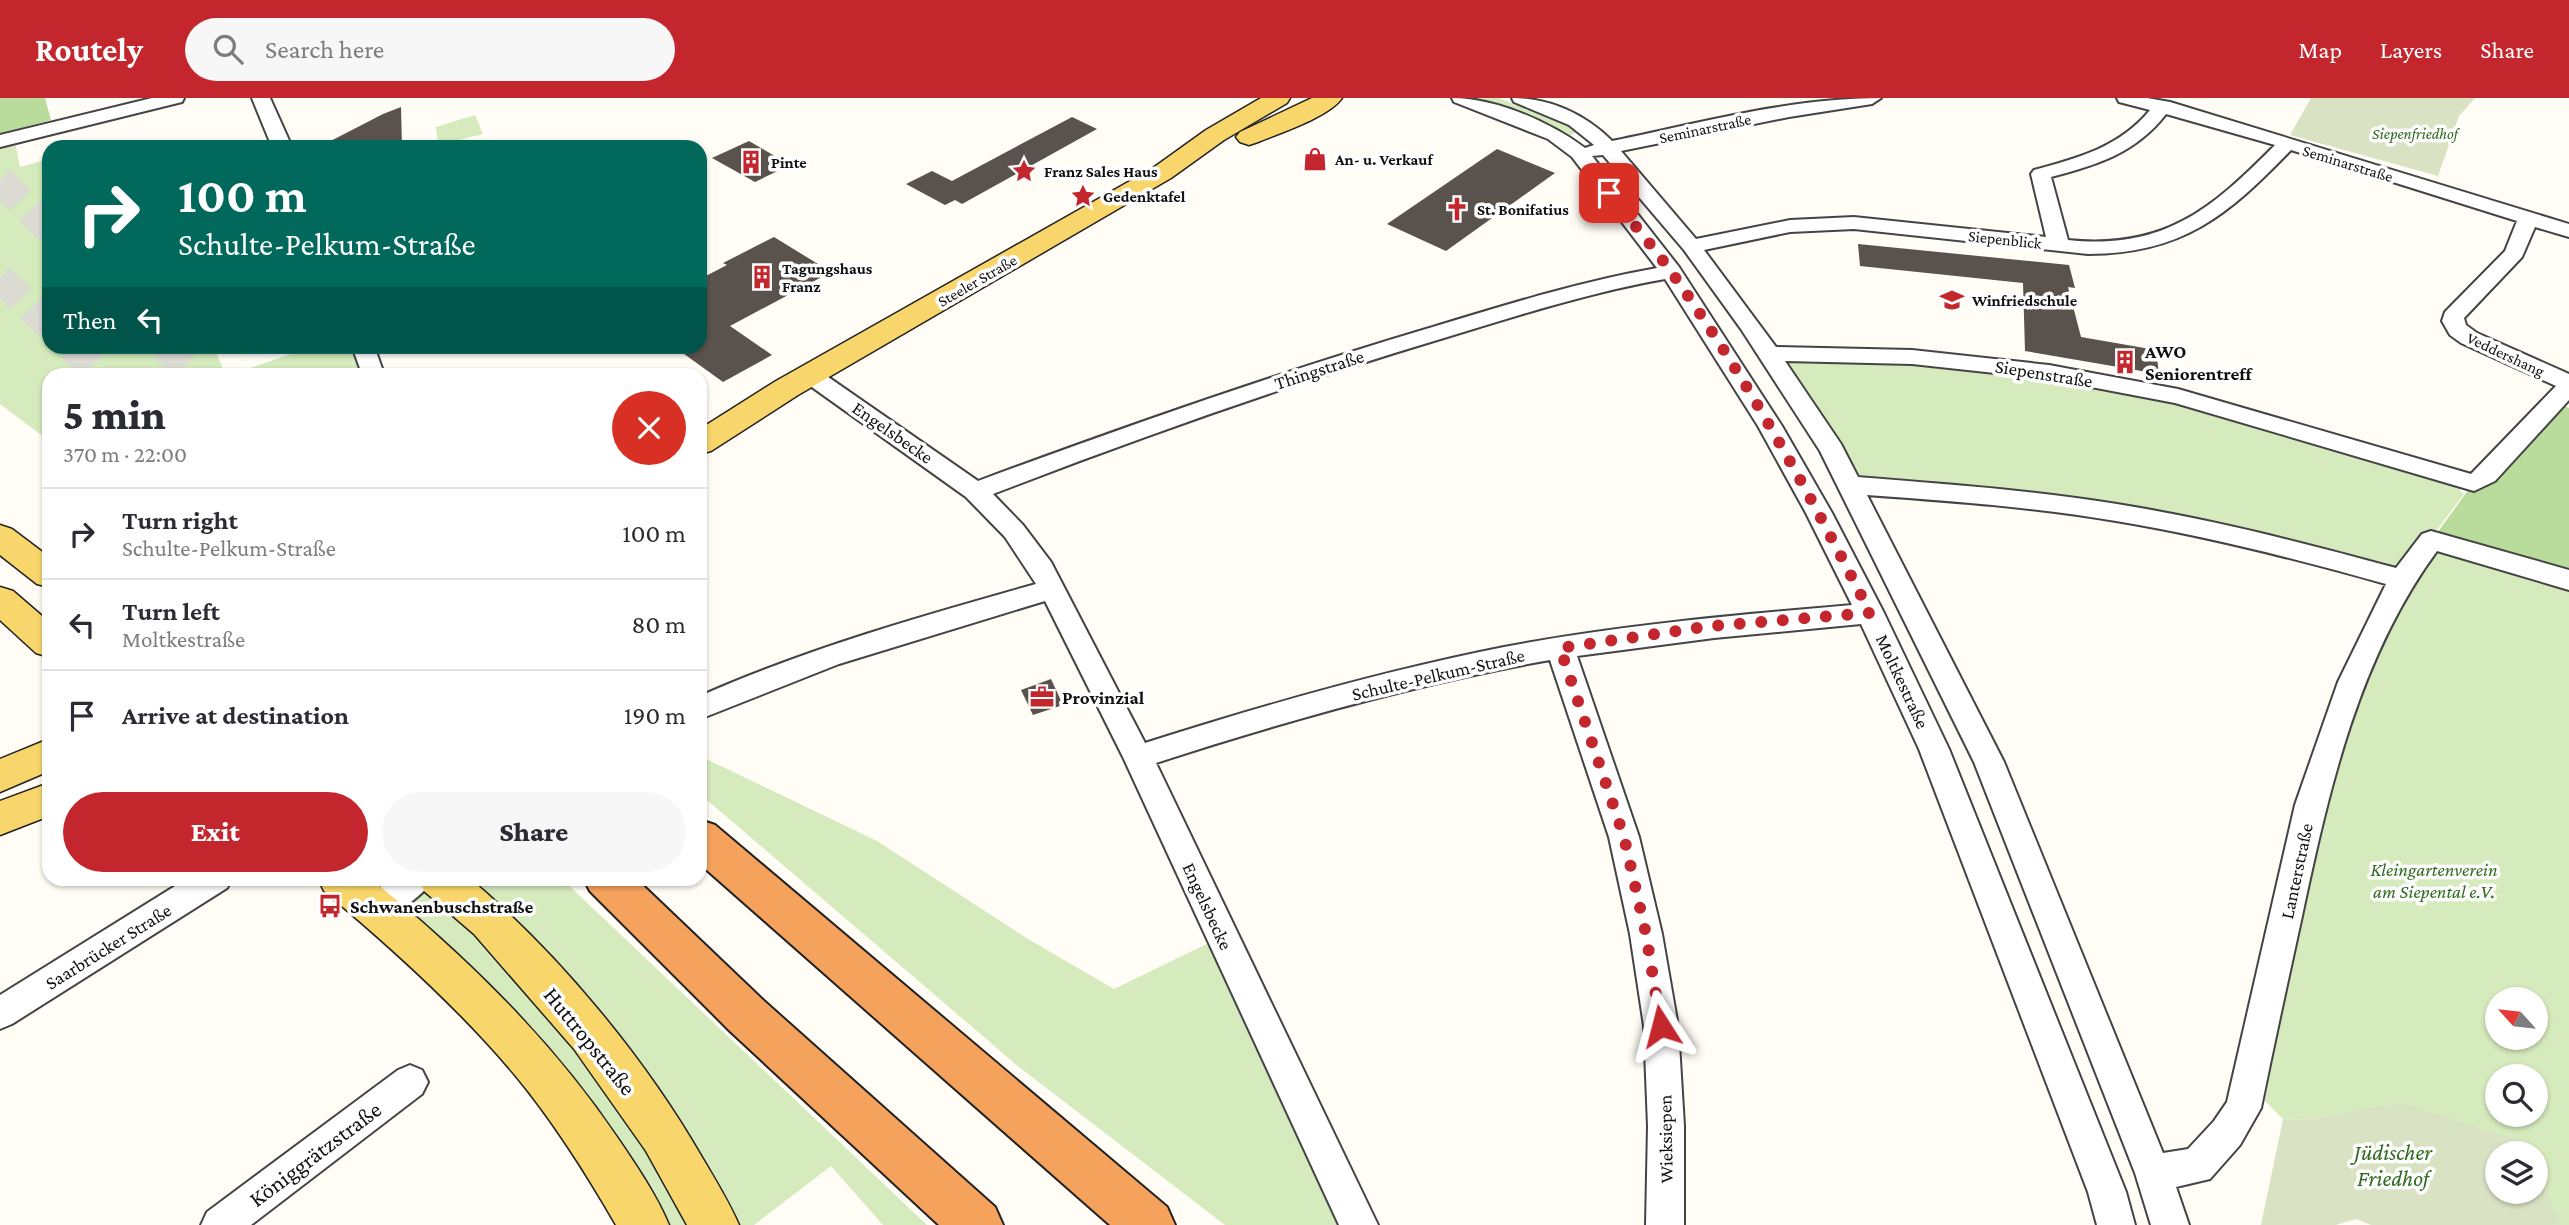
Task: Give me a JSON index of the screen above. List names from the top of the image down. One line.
{"streets":{"main road":["Steeler Straße","Huttropstraße"],"street":["Seminarstraße","Siepenblick","Veddershang","Thingstraße","Siepenstraße","Engelsbecke","Schulte-Pelkum-Straße","Moltkestraße","Lanterstraße","Saarbrücker Straße","Wieksiepen","Königgrätzstraße"]},"crossings":[["Seminarstraße","Siepenblick"],["Seminarstraße","Veddershang"],["Seminarstraße","Moltkestraße"],["Siepenblick","Moltkestraße"],["Steeler Straße","Engelsbecke"],["Veddershang","Siepenstraße"],["Thingstraße","Engelsbecke"],["Thingstraße","Moltkestraße"],["Siepenstraße","Moltkestraße"],["Engelsbecke","Schulte-Pelkum-Straße"],["Schulte-Pelkum-Straße","Moltkestraße"],["Schulte-Pelkum-Straße","Wieksiepen"],["Moltkestraße","Lanterstraße"]],"parks":["Siepenfriedhof","Kleingartenverein am Siepental e.V.","Jüdischer Friedhof"],"places":{"shop":["An- u. Verkauf"],"building":["Pinte","Tagungshaus Franz","AWO Seniorentreff"],"place":["Franz Sales Haus","Gedenktafel"],"church":["St. Bonifatius"],"school or university":["Winfriedschule"],"office":["Provinzial"],"bus stop":["Schwanenbuschstraße"]},"north":"top left","page":{"header":"Routely","search":"Search here","nav":["Map","Layers","Share"],"turn":["100 m","Schulte-Pelkum-Straße"],"then":"Then","heading":["5 min","370 m · 22:00"],"list":[{"name":"Turn right","note":"Schulte-Pelkum-Straße","value":"100 m"},{"name":"Turn left","note":"Moltkestraße","value":"80 m"},{"name":"Arrive at destination","value":"190 m"}],"buttons":["Exit","Share"]}}
